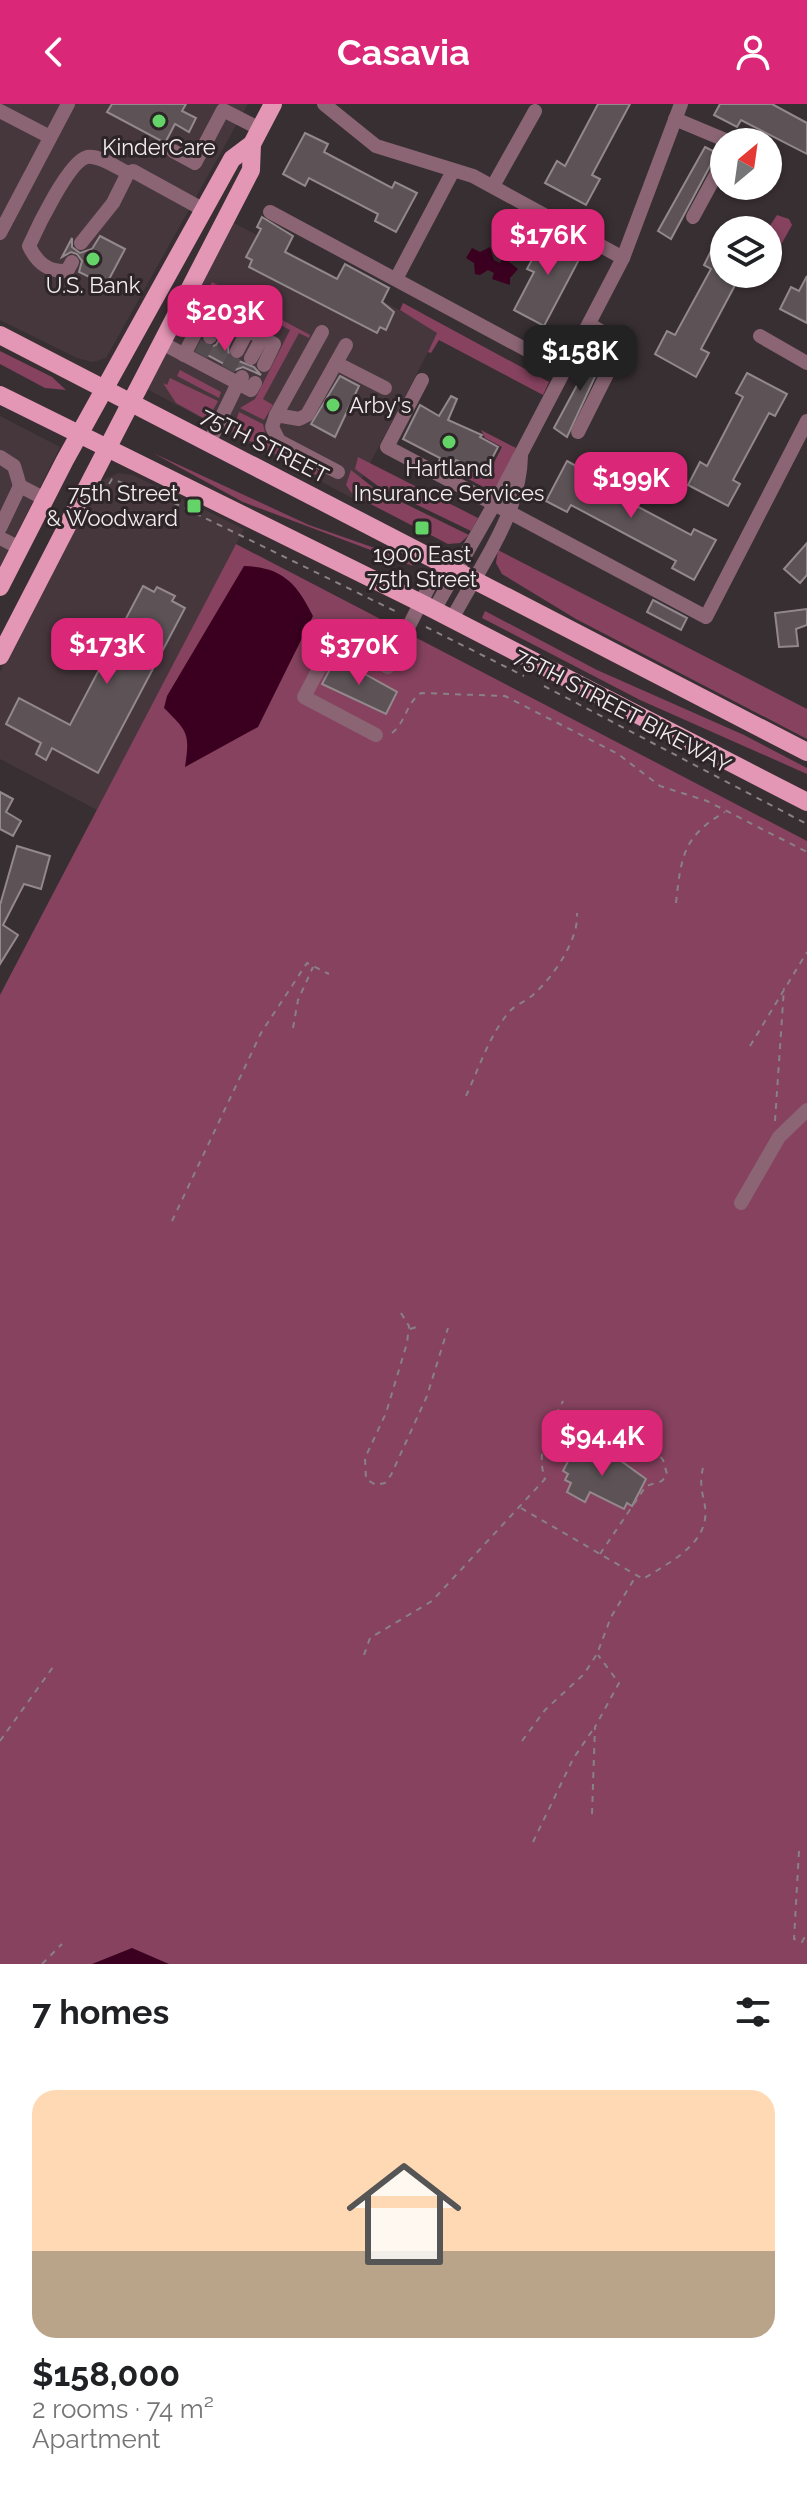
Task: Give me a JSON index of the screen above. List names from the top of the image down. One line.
{"streets":{"main road":["75TH STREET"],"path":["75TH STREET BIKEWAY"]},"places":{"other":["KinderCare","U.S. Bank","Arby's","Hartland Insurance Services"],"transit":["75th Street & Woodward","1900 East 75th Street"]},"north":"top right","page":{"header":"Casavia","price":["$176K","$203K","$158K","$199K","$173K","$370K","$94.4K"],"heading":"7 homes","list":[{"name":"$158,000","note":"2 rooms · 74 m² · Apartment"}]}}
